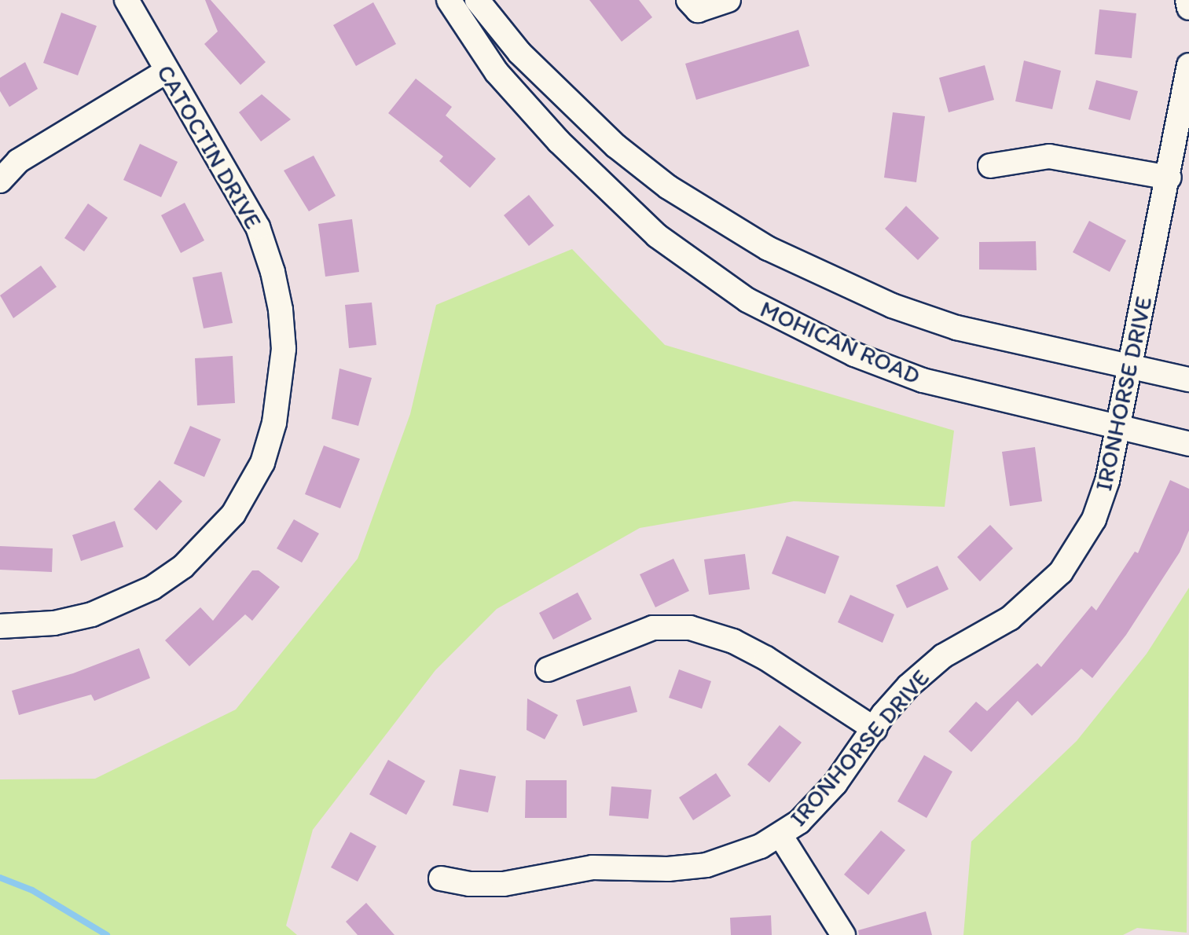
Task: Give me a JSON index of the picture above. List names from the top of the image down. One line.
{"streets":{"street":["CATOCTIN DRIVE","MOHICAN ROAD","IRONHORSE DRIVE"]},"crossings":[["MOHICAN ROAD","IRONHORSE DRIVE"]]}
